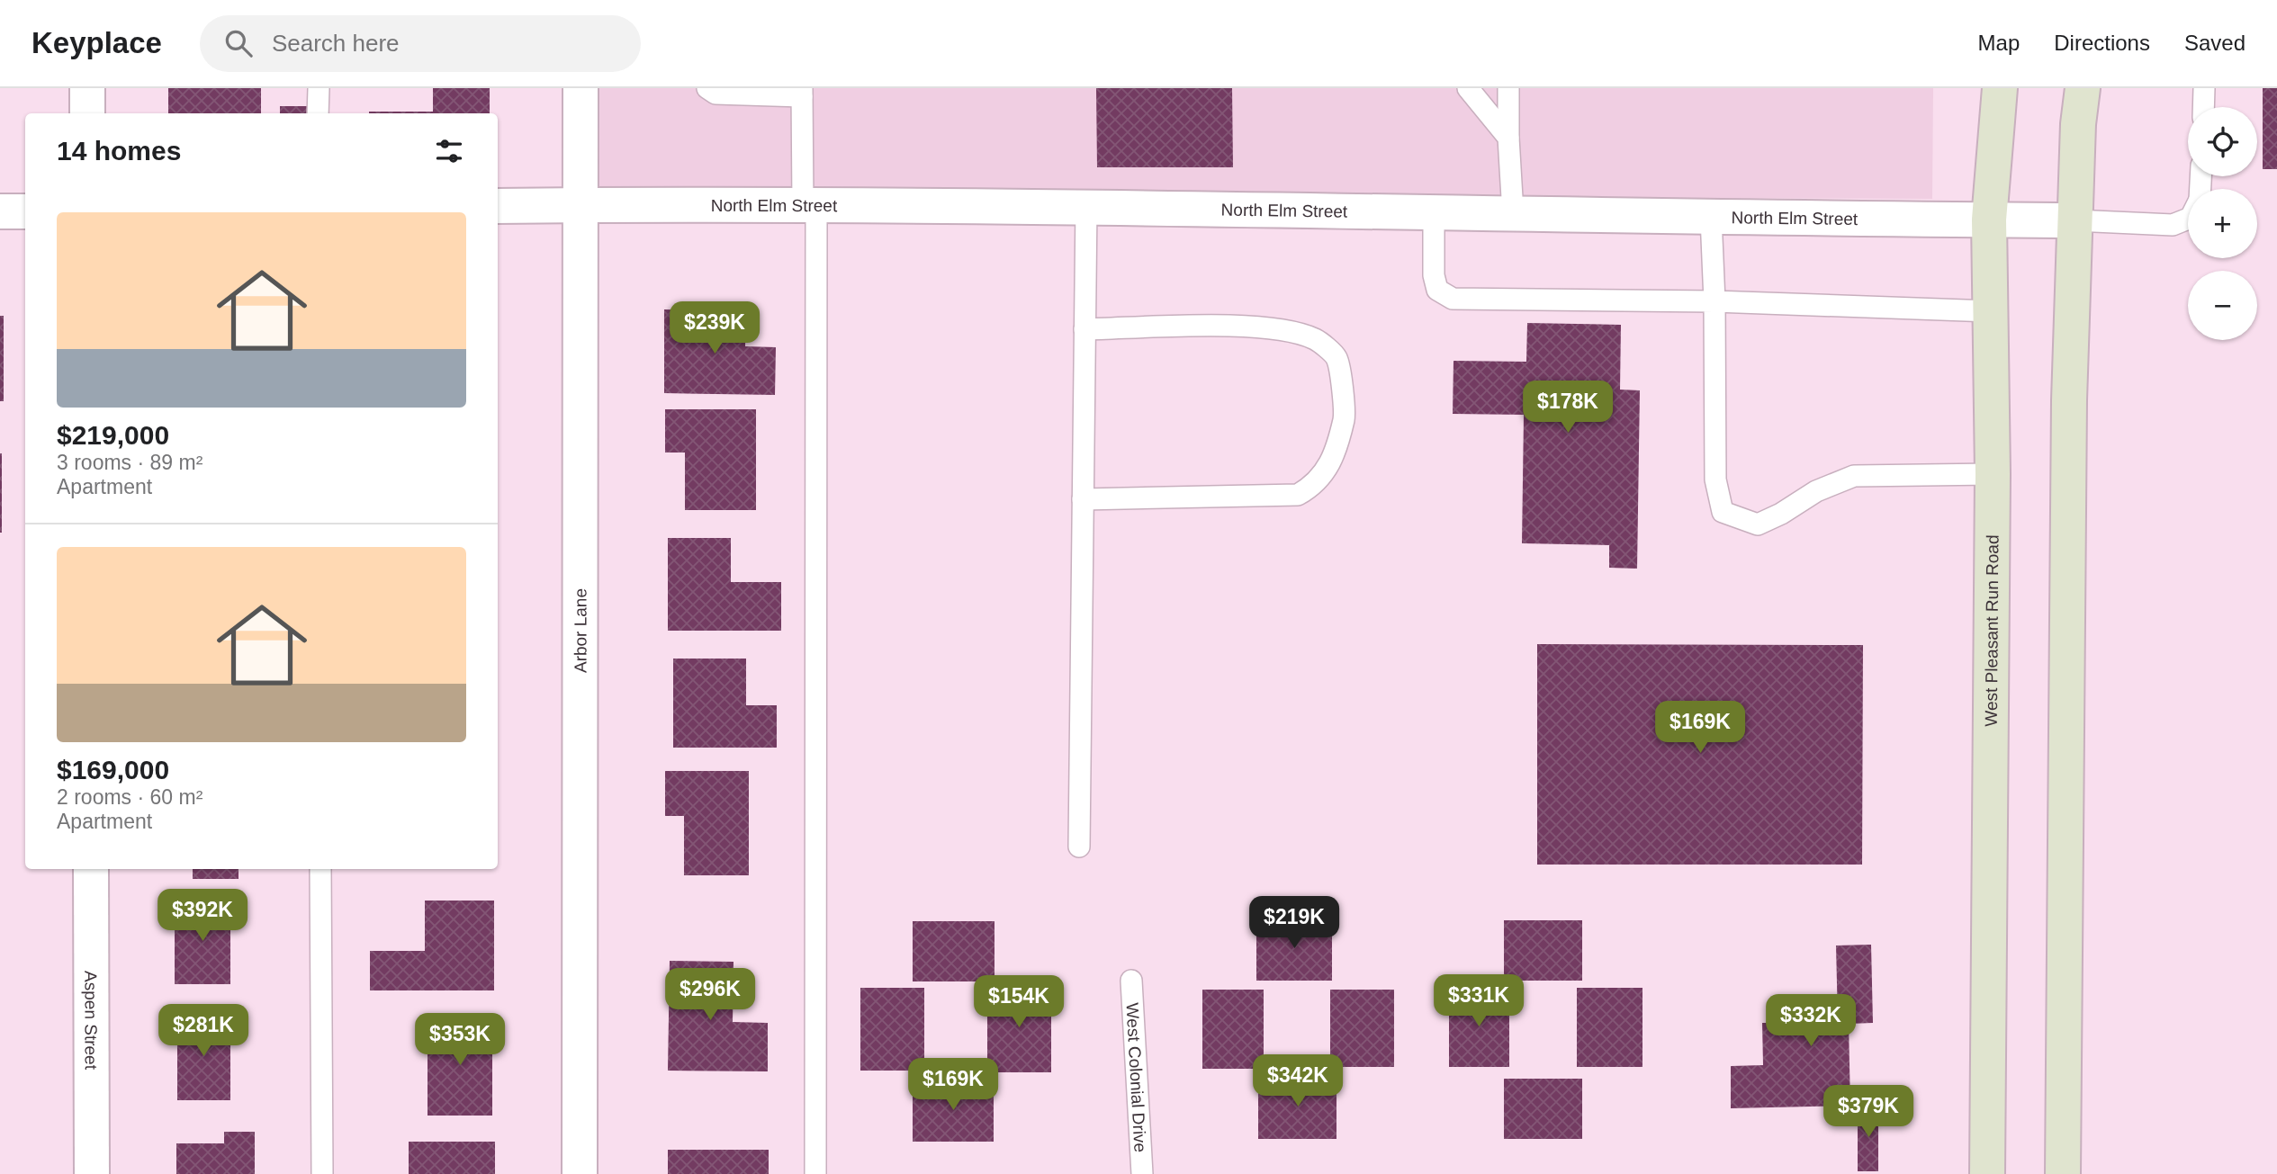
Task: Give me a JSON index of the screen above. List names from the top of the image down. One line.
{"streets":{"main road":["West Pleasant Run Road"],"street":["North Elm Street","Arbor Lane","Aspen Street"],"lane":["West Colonial Drive"]},"crossings":[["North Elm Street","Arbor Lane"],["North Elm Street","West Pleasant Run Road"]],"page":{"header":"Keyplace","search":"Search here","nav":["Map","Directions","Saved"],"map_buttons":["+","−"],"heading":"14 homes","list":[{"name":"$219,000","note":"3 rooms · 89 m² · Apartment"},{"name":"$169,000","note":"2 rooms · 60 m² · Apartment"}],"price":["$239K","$178K","$169K","$392K","$219K","$296K","$331K","$154K","$332K","$281K","$353K","$342K","$169K","$379K"]}}
